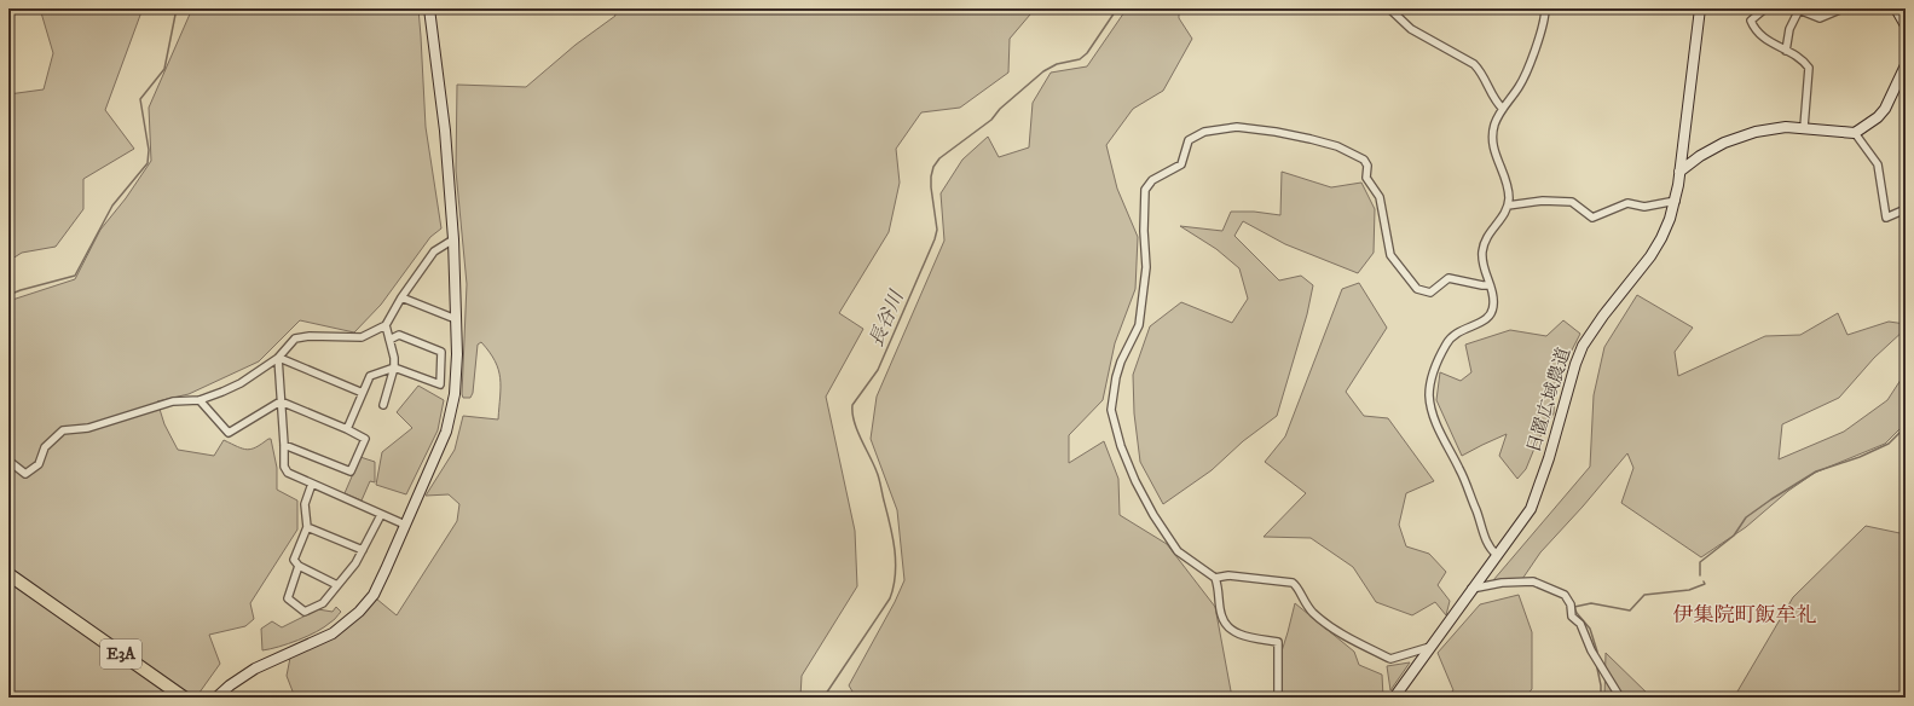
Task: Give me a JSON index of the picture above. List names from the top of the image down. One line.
{"streets":{"highway":["E3A"],"street":["日置広域農道"]},"districts":["伊集院町飯牟礼"],"water":["長谷川"]}
